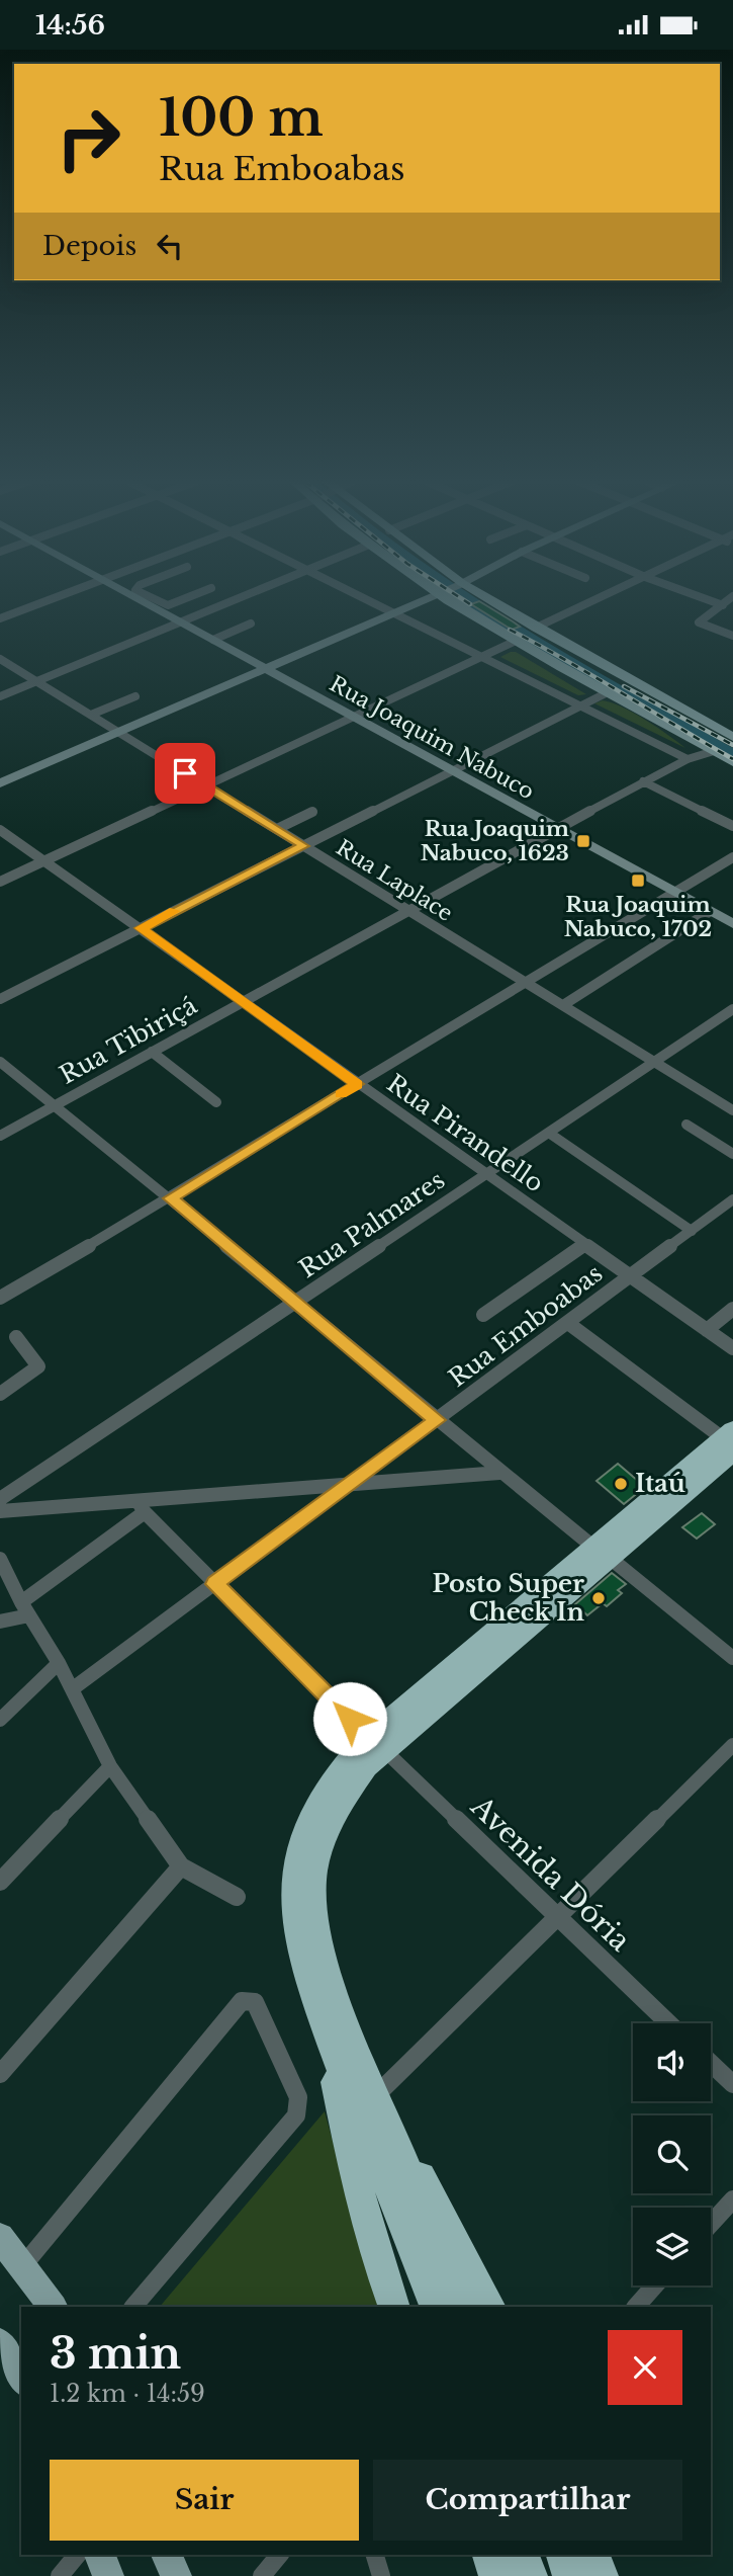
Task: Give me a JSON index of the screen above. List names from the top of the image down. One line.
{"streets":{"street":["Rua Joaquim Nabuco","Rua Laplace","Rua Tibiriçá","Rua Pirandello","Rua Palmares","Rua Emboabas","Avenida Dória"]},"crossings":[["Rua Joaquim Nabuco","Rua Tibiriçá"],["Rua Laplace","Rua Tibiriçá"],["Rua Laplace","Rua Palmares"],["Rua Tibiriçá","Rua Pirandello"],["Rua Pirandello","Rua Palmares"],["Rua Pirandello","Rua Emboabas"],["Rua Emboabas","Avenida Dória"]],"places":{"transit":["Rua Joaquim Nabuco, 1623","Rua Joaquim Nabuco, 1702"],"other":["Itaú","Posto Super Check In"]},"page":{"status":"14:56","turn":["100 m","Rua Emboabas"],"then":"Depois","heading":["3 min","1.2 km · 14:59"],"buttons":["Sair","Compartilhar"]}}
